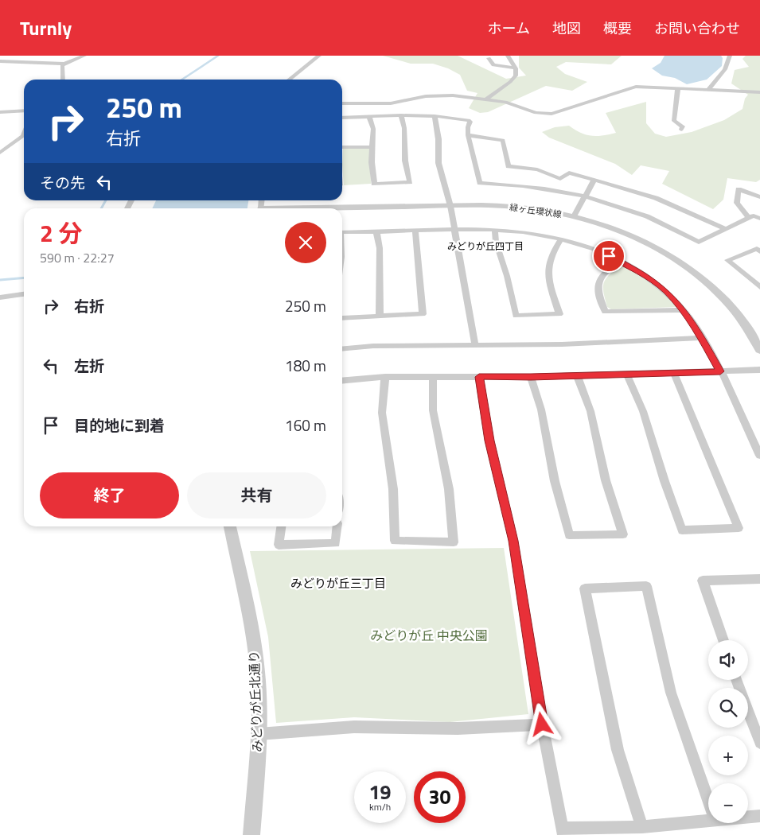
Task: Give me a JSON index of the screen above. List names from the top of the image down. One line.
{"streets":{"street":["緑ヶ丘環状線","みどりが丘北通り"]},"districts":["みどりが丘四丁目","みどりが丘三丁目"],"parks":["みどりが丘 中央公園"],"page":{"header":"Turnly","nav":["ホーム","地図","概要","お問い合わせ"],"turn":["250 m","右折"],"then":"その先","heading":["2 分","590 m · 22:27"],"list":[{"name":"右折","value":"250 m"},{"name":"左折","value":"180 m"},{"name":"目的地に到着","value":"160 m"}],"buttons":["終了","共有"],"map_buttons":["+","−"],"speed":"19 km/h","limit":"30"}}
